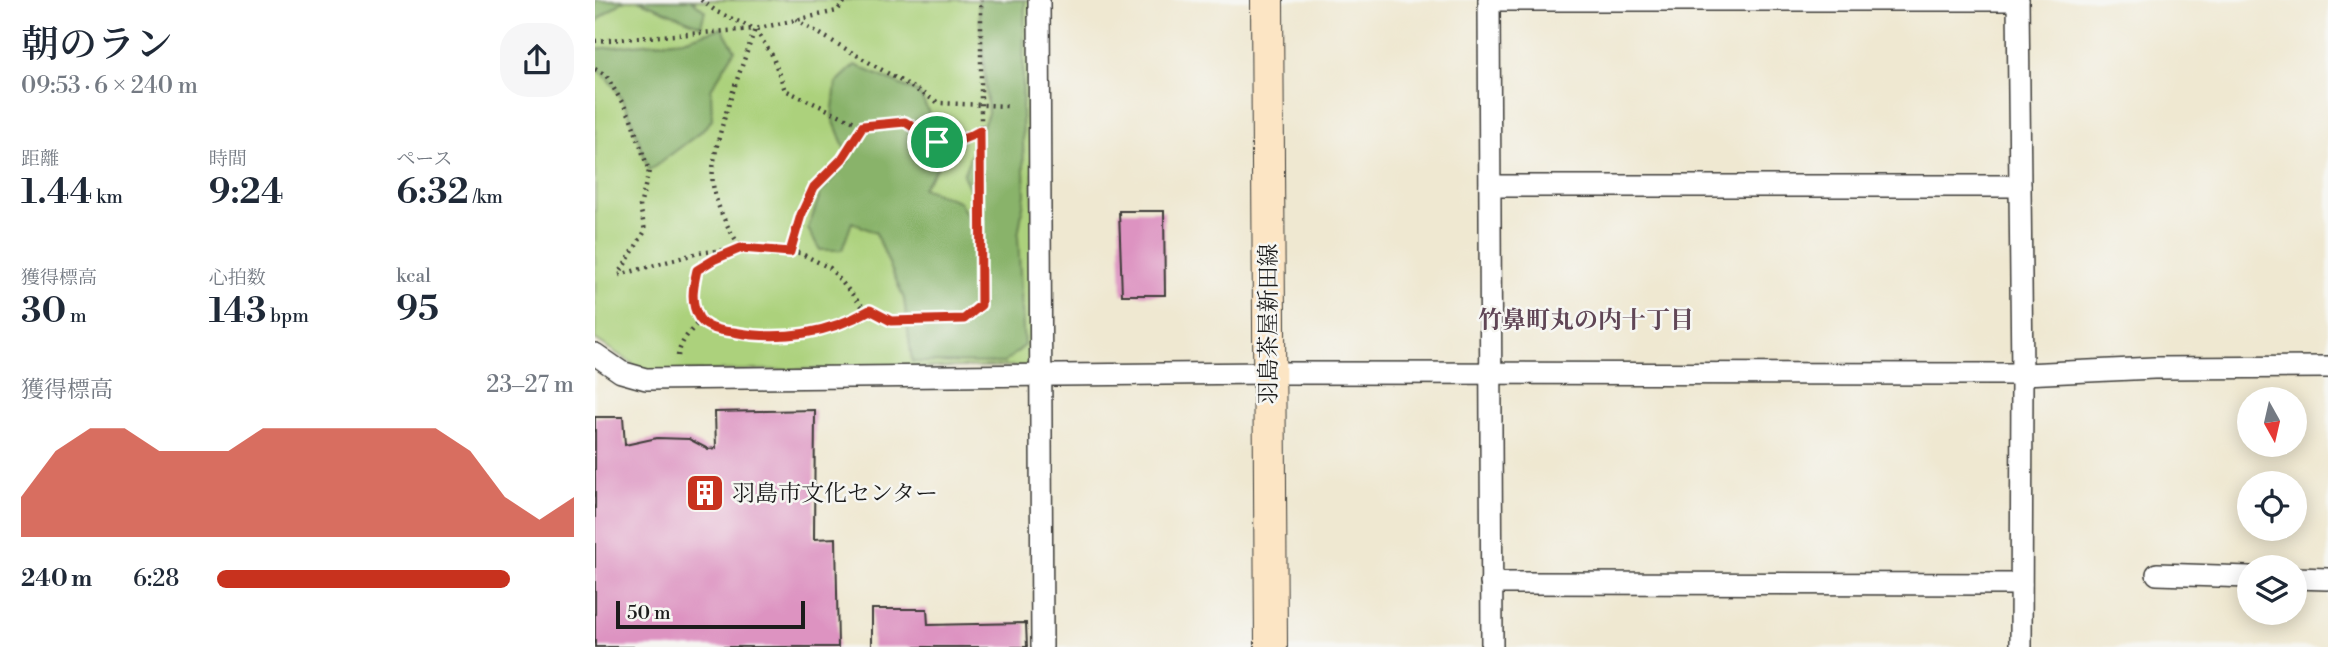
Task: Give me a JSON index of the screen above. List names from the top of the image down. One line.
{"streets":{"main road":["羽島茶屋新田線"]},"districts":["竹鼻町丸の内十丁目"],"places":{"building":["羽島市文化センター"]},"scale_bar":"50 m","north":"bottom","page":{"heading":["朝のラン","09:53 · 6 × 240 m"],"stats":[["距離","1.44 km"],["時間","9:24"],["ペース","6:32 /km"],["獲得標高","30 m"],["心拍数","143 bpm"],["kcal","95"]],"chart":["獲得標高","23–27 m"],"list":[{"name":"240 m","note":"6:28"}],"scale":"50 m"}}
